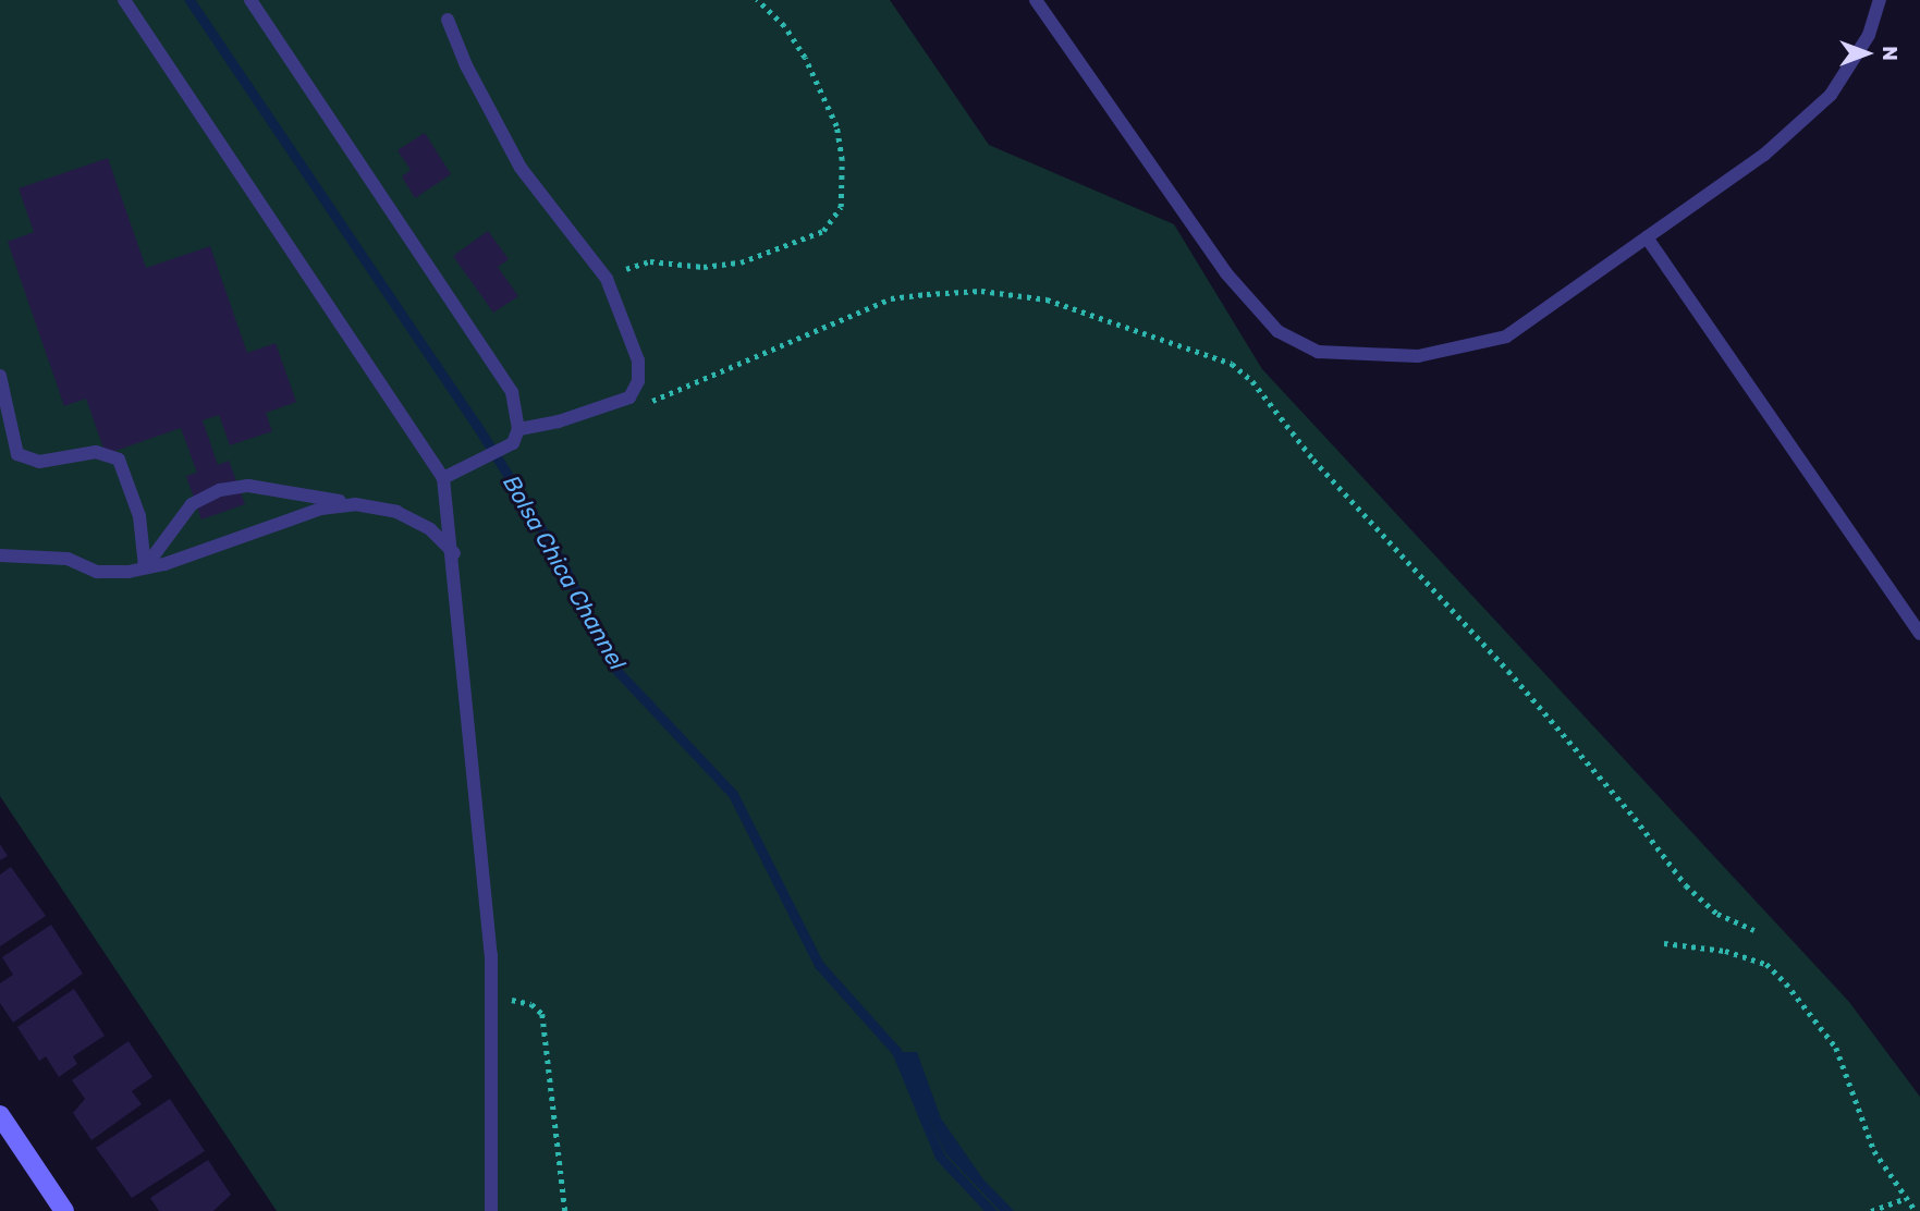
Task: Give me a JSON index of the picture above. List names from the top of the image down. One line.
{"water":["Bolsa Chica Channel"],"north":"right"}
